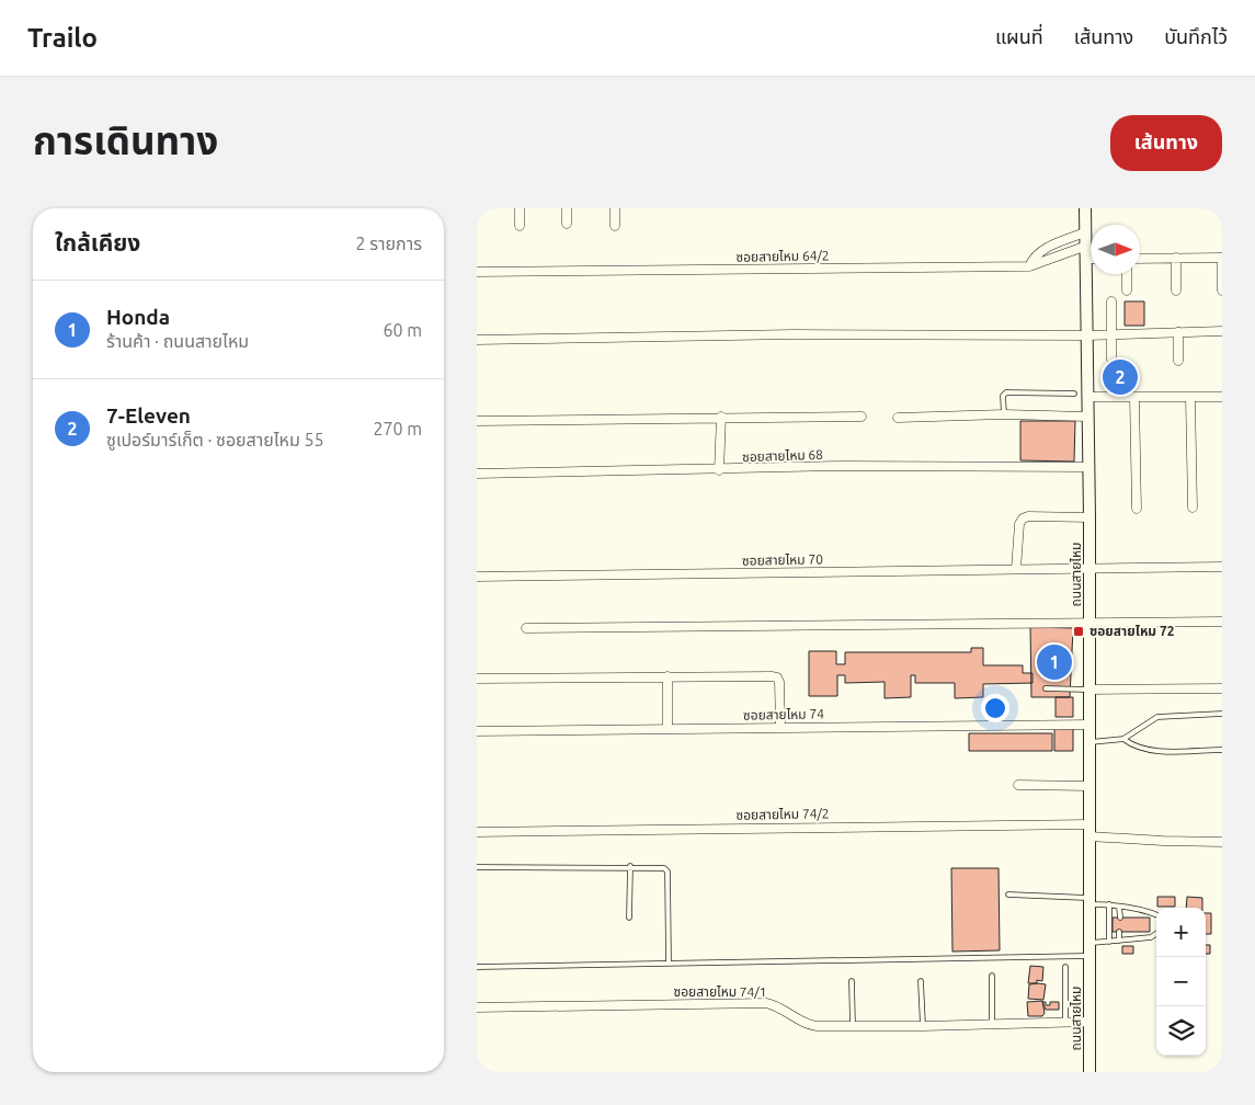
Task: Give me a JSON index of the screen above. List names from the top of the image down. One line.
{"streets":{"main road":["ถนนสายไหม"],"street":["ซอยสายไหม 64/2","ซอยสายไหม 68","ซอยสายไหม 70","ซอยสายไหม 74","ซอยสายไหม 74/2","ซอยสายไหม 74/1"]},"crossings":[["ซอยสายไหม 64/2","ถนนสายไหม"],["ซอยสายไหม 68","ถนนสายไหม"],["ซอยสายไหม 70","ถนนสายไหม"],["ถนนสายไหม","ซอยสายไหม 74"],["ถนนสายไหม","ซอยสายไหม 74/2"],["ถนนสายไหม","ซอยสายไหม 74/1"]],"places":{"transit":["ซอยสายไหม 72"]},"north":"right","page":{"header":"Trailo","nav":["แผนที่","เส้นทาง","บันทึกไว้"],"title":"การเดินทาง","buttons":"เส้นทาง","heading":["ใกล้เคียง","2 รายการ"],"list":[{"mark":"1","name":"Honda","note":"ร้านค้า · ถนนสายไหม","value":"60 m"},{"mark":"2","name":"7-Eleven","note":"ซูเปอร์มาร์เก็ต · ซอยสายไหม 55","value":"270 m"}],"pins":["2","1"],"map_buttons":["+","−"]}}
